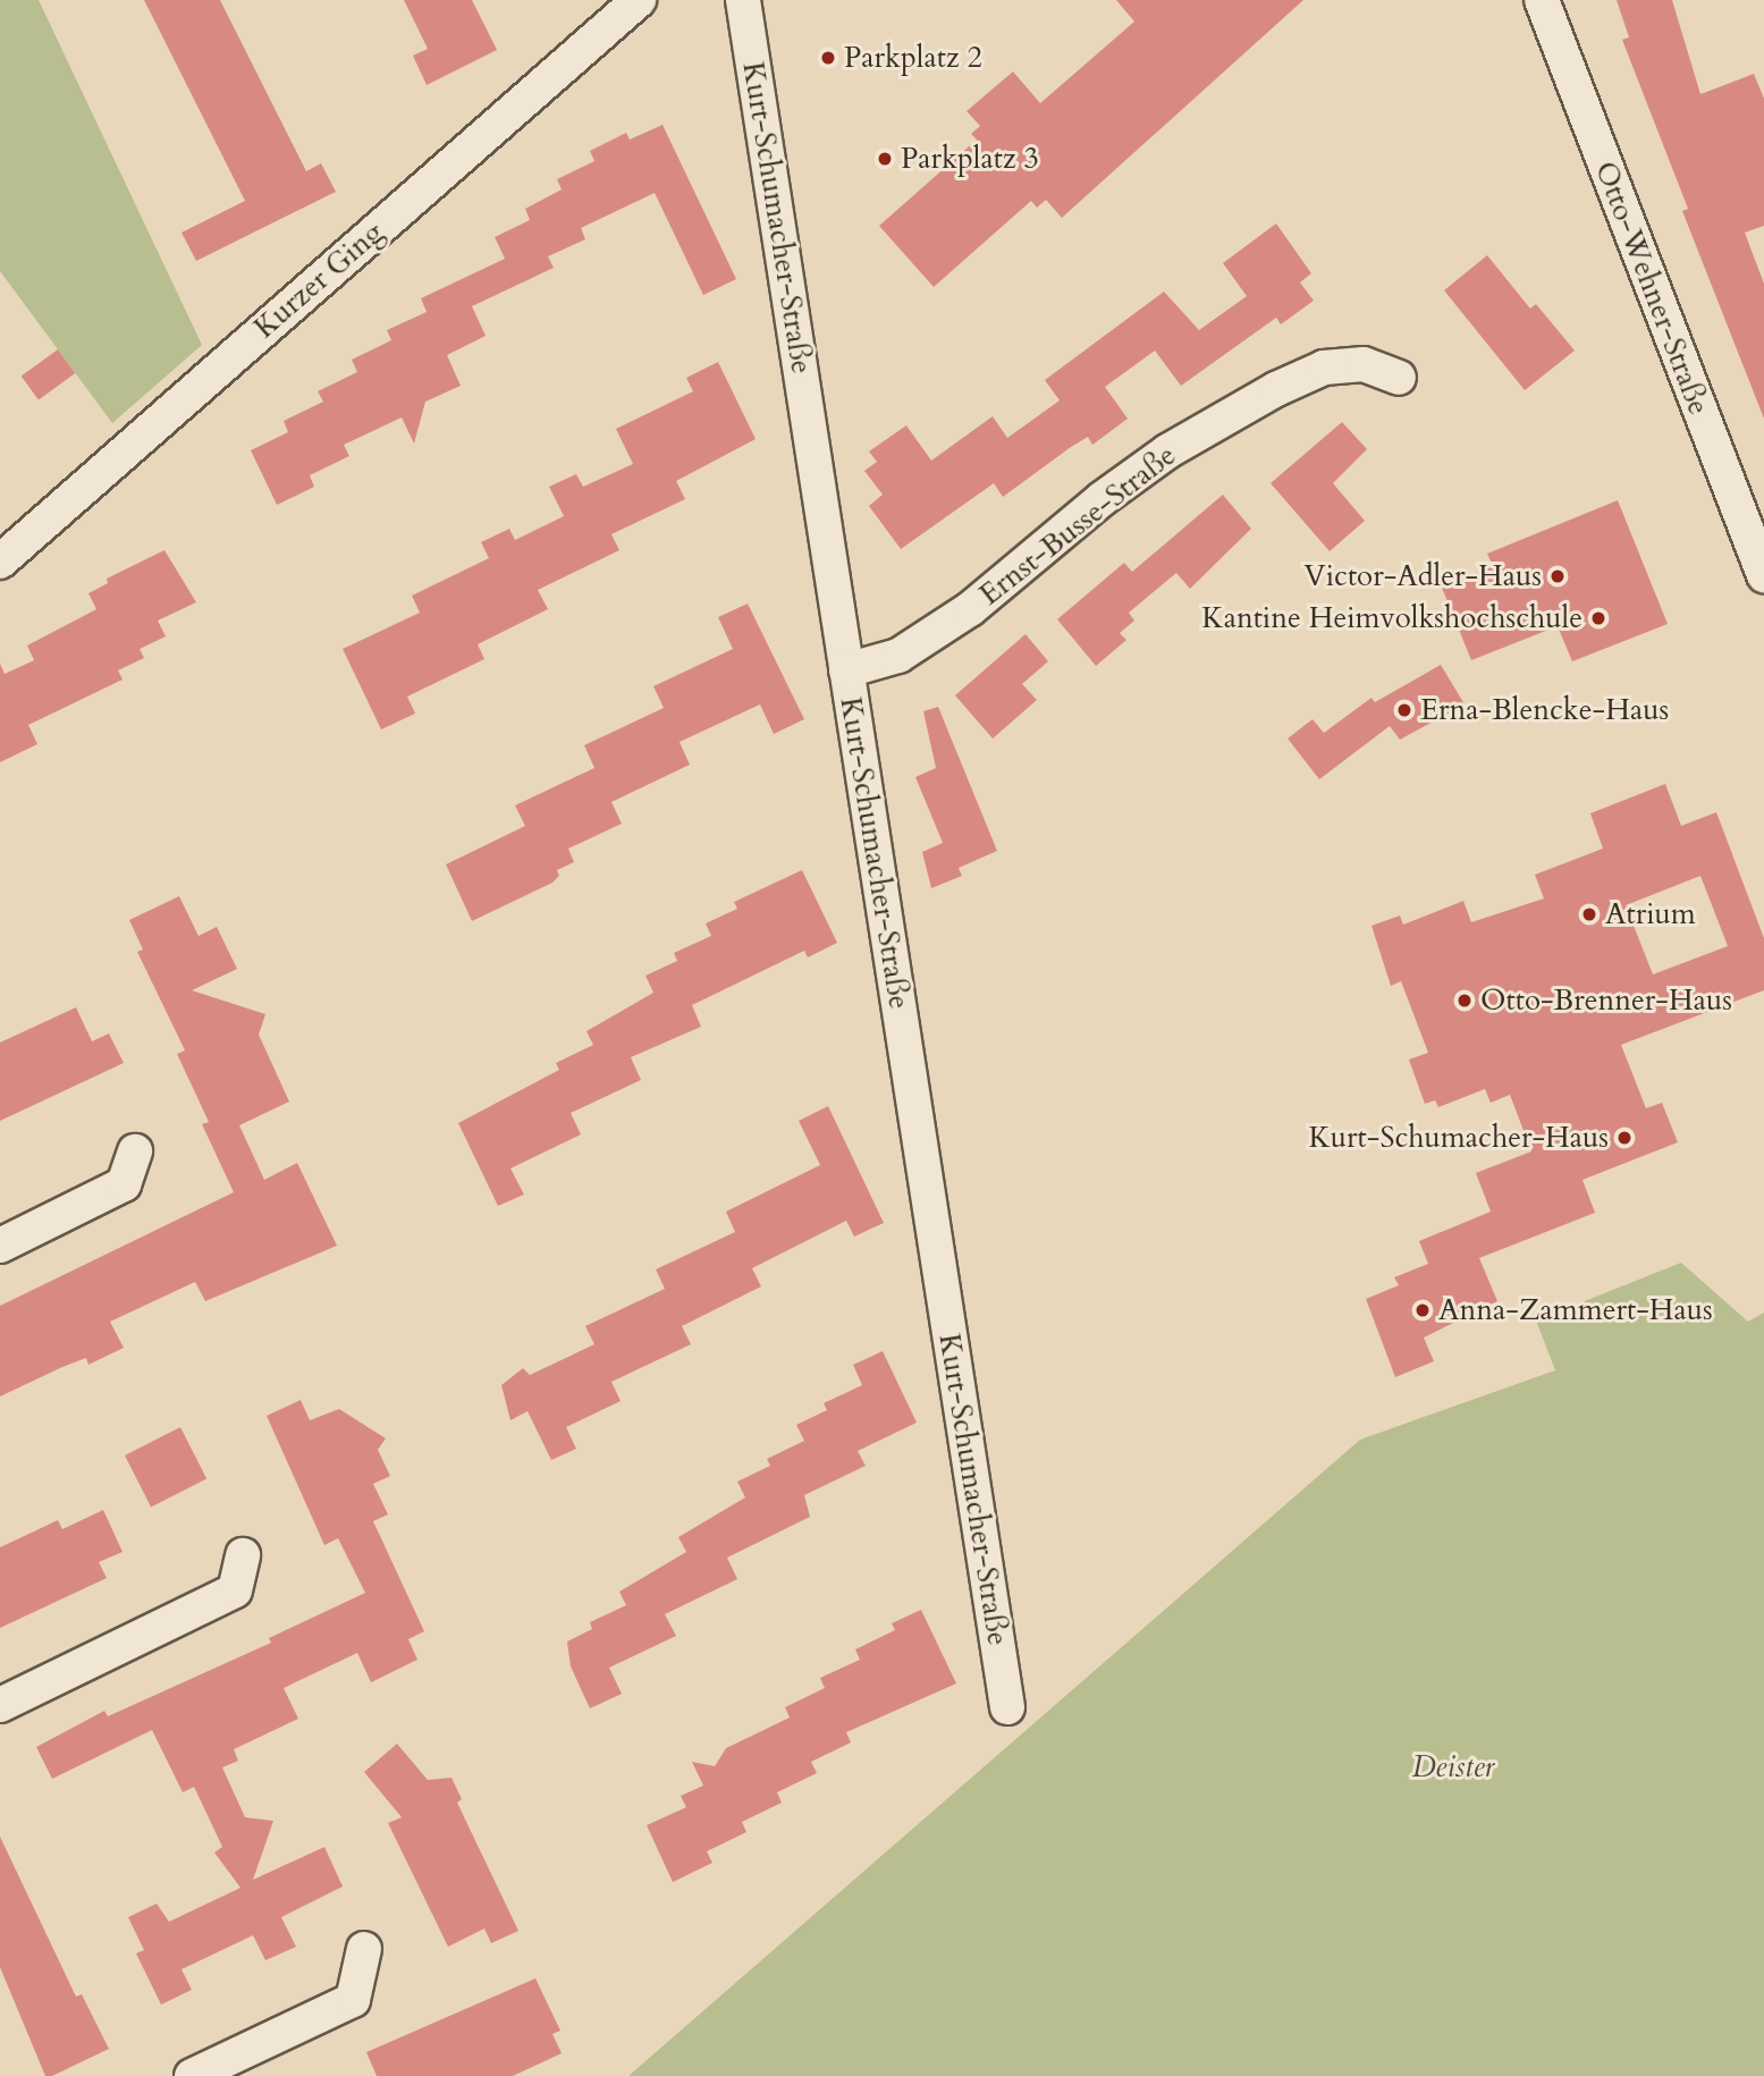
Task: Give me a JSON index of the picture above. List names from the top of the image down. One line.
{"streets":{"street":["Kurt-Schumacher-Straße","Kurzer Ging","Otto-Wehner-Straße","Ernst-Busse-Straße"]},"crossings":[["Kurt-Schumacher-Straße","Ernst-Busse-Straße"]],"parks":["Deister"],"places":["Parkplatz 2","Parkplatz 3","Victor-Adler-Haus","Kantine Heimvolkshochschule","Erna-Blencke-Haus","Atrium","Otto-Brenner-Haus","Kurt-Schumacher-Haus","Anna-Zammert-Haus"]}
